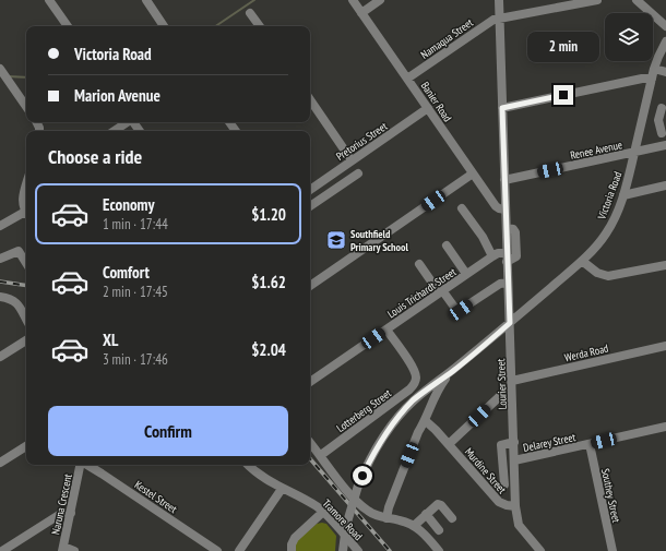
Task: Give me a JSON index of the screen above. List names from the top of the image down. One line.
{"streets":{"street":["Namaqua Street","Banier Road","Pretorius Street","Renee Avenue","Victoria Road","Louis Trichardt Street","Werda Road","Lourier Street","Lotterberg Street","Delarey Street","Murdine Street","Southey Street","Kestel Street","Naruna Crescent","Tramore Road"]},"crossings":[["Namaqua Street","Banier Road"],["Banier Road","Pretorius Street"],["Renee Avenue","Victoria Road"],["Victoria Road","Lourier Street"],["Victoria Road","Murdine Street"],["Louis Trichardt Street","Lourier Street"],["Louis Trichardt Street","Lotterberg Street"],["Werda Road","Lourier Street"],["Lourier Street","Delarey Street"],["Lourier Street","Murdine Street"],["Delarey Street","Southey Street"]],"places":{"school or university":["Southfield Primary School"]},"page":{"banner":["Victoria Road","Marion Avenue"],"bubble":"2 min","heading":"Choose a ride","list":[{"name":"Economy","note":"1 min · 17:44","value":"$1.20"},{"name":"Comfort","note":"2 min · 17:45","value":"$1.62"},{"name":"XL","note":"3 min · 17:46","value":"$2.04"}],"buttons":"Confirm"}}
